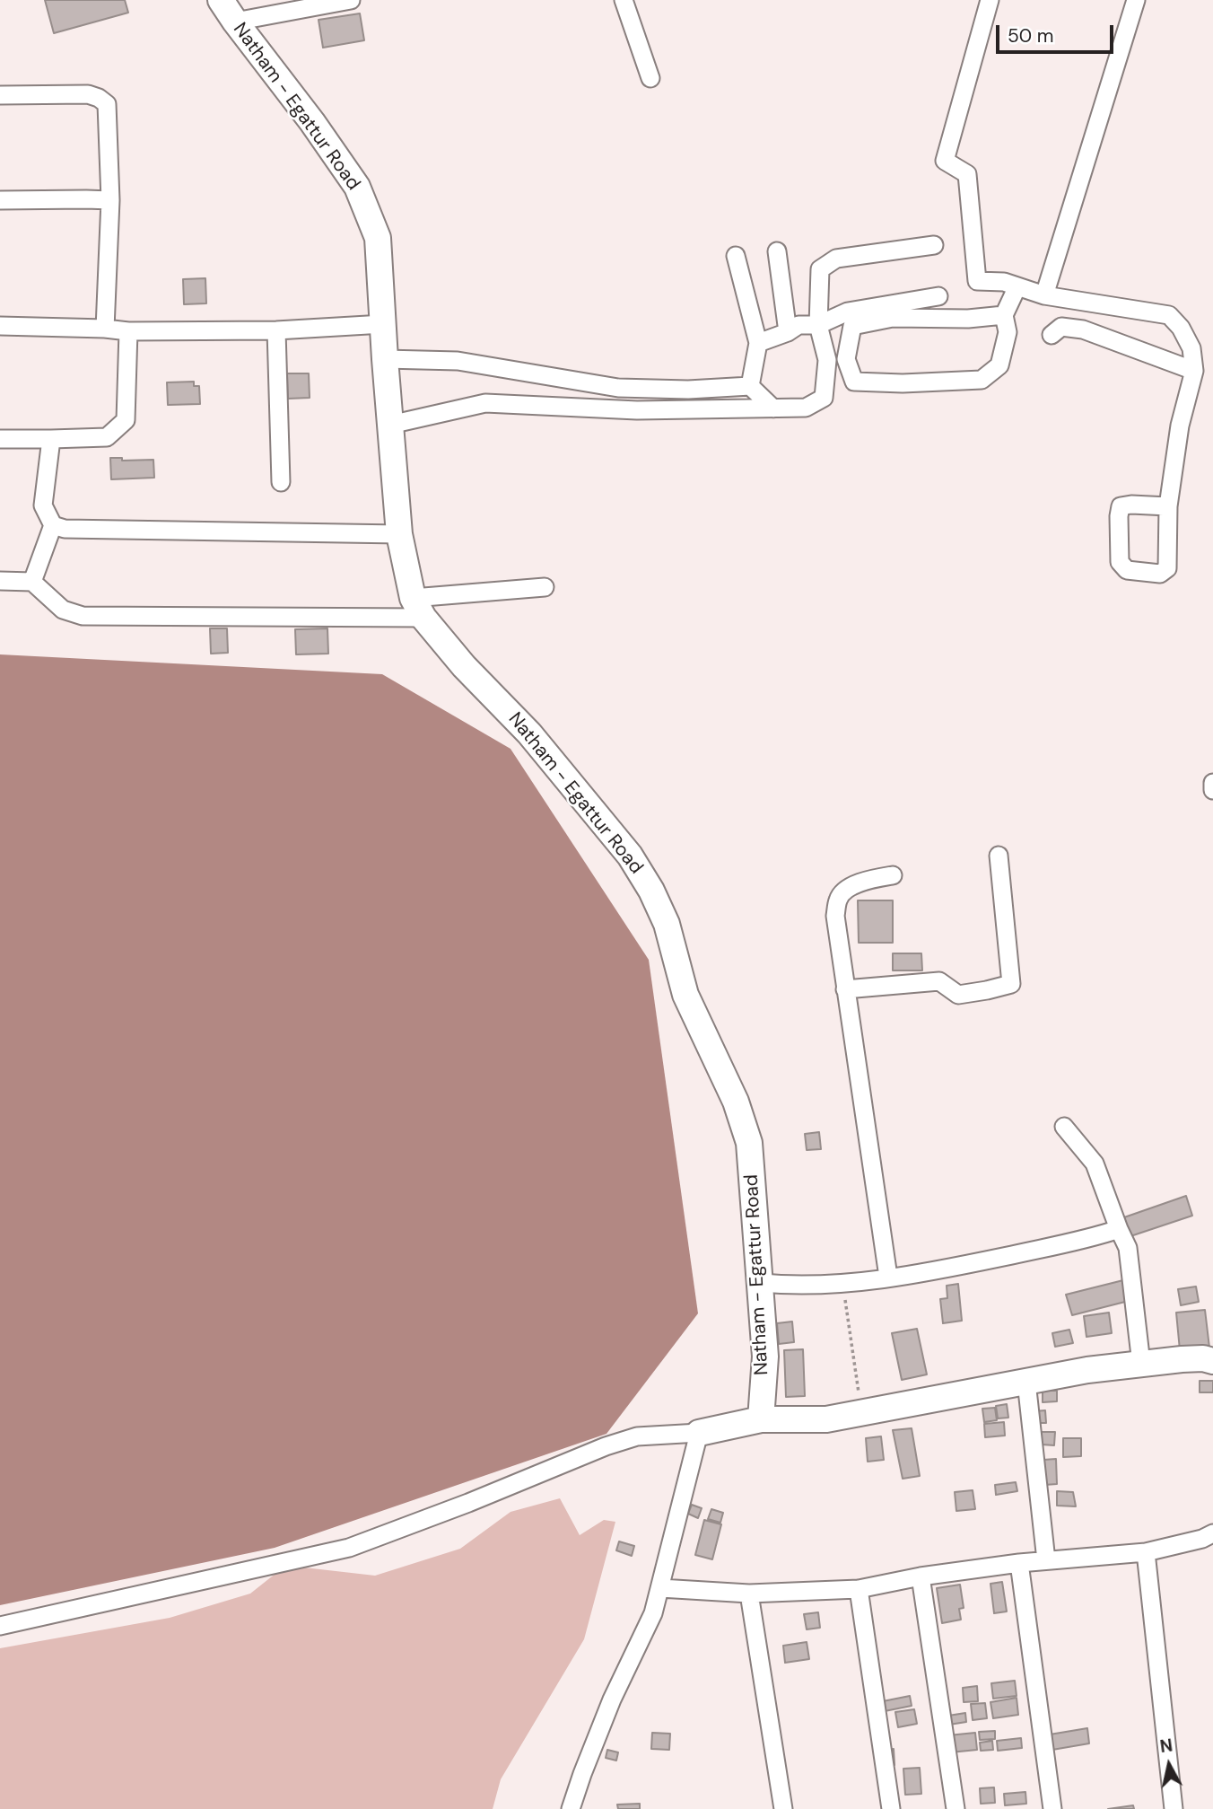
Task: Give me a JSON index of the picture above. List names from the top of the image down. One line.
{"streets":{"street":["Natham - Egattur Road"]},"scale_bar":"50 m","north":"top"}
